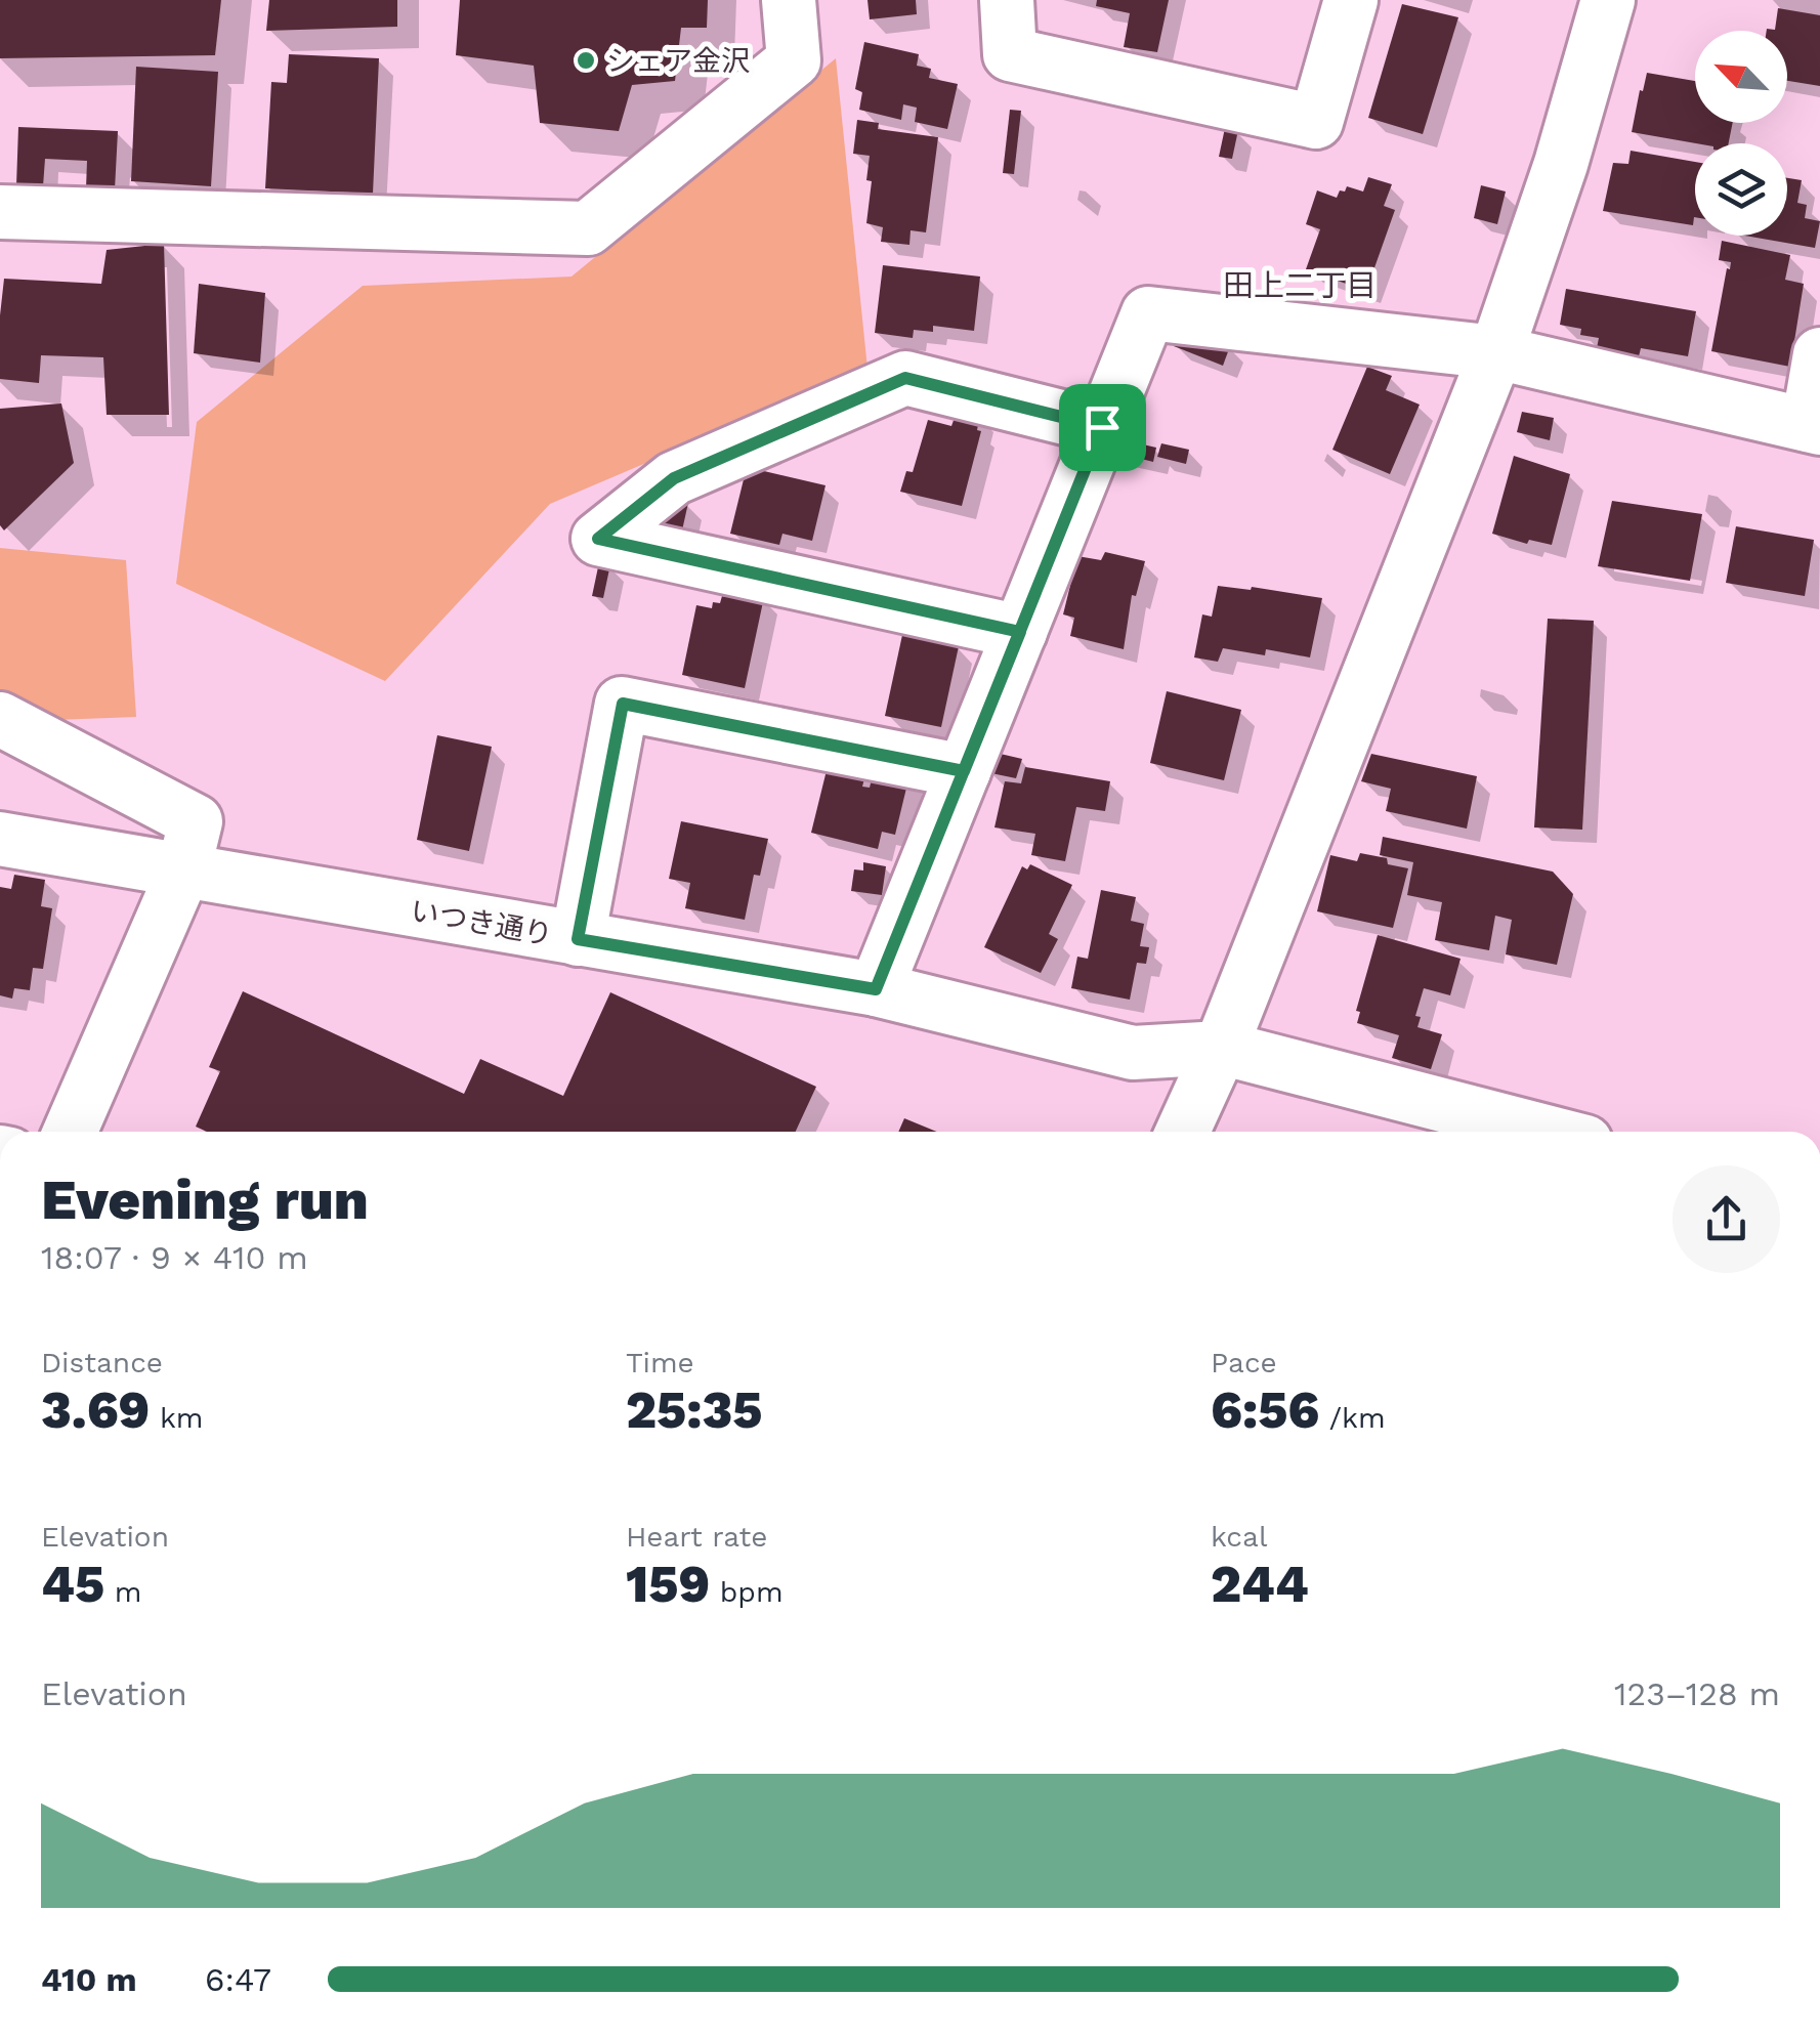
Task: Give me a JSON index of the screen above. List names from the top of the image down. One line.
{"streets":{"street":["いつき通り"]},"districts":["田上二丁目"],"places":["シェア金沢"],"north":"top left","page":{"heading":["Evening run","18:07 · 9 × 410 m"],"stats":[["Distance","3.69 km"],["Time","25:35"],["Pace","6:56 /km"],["Elevation","45 m"],["Heart rate","159 bpm"],["kcal","244"]],"chart":["Elevation","123–128 m"],"list":[{"name":"410 m","note":"6:47"}]}}
